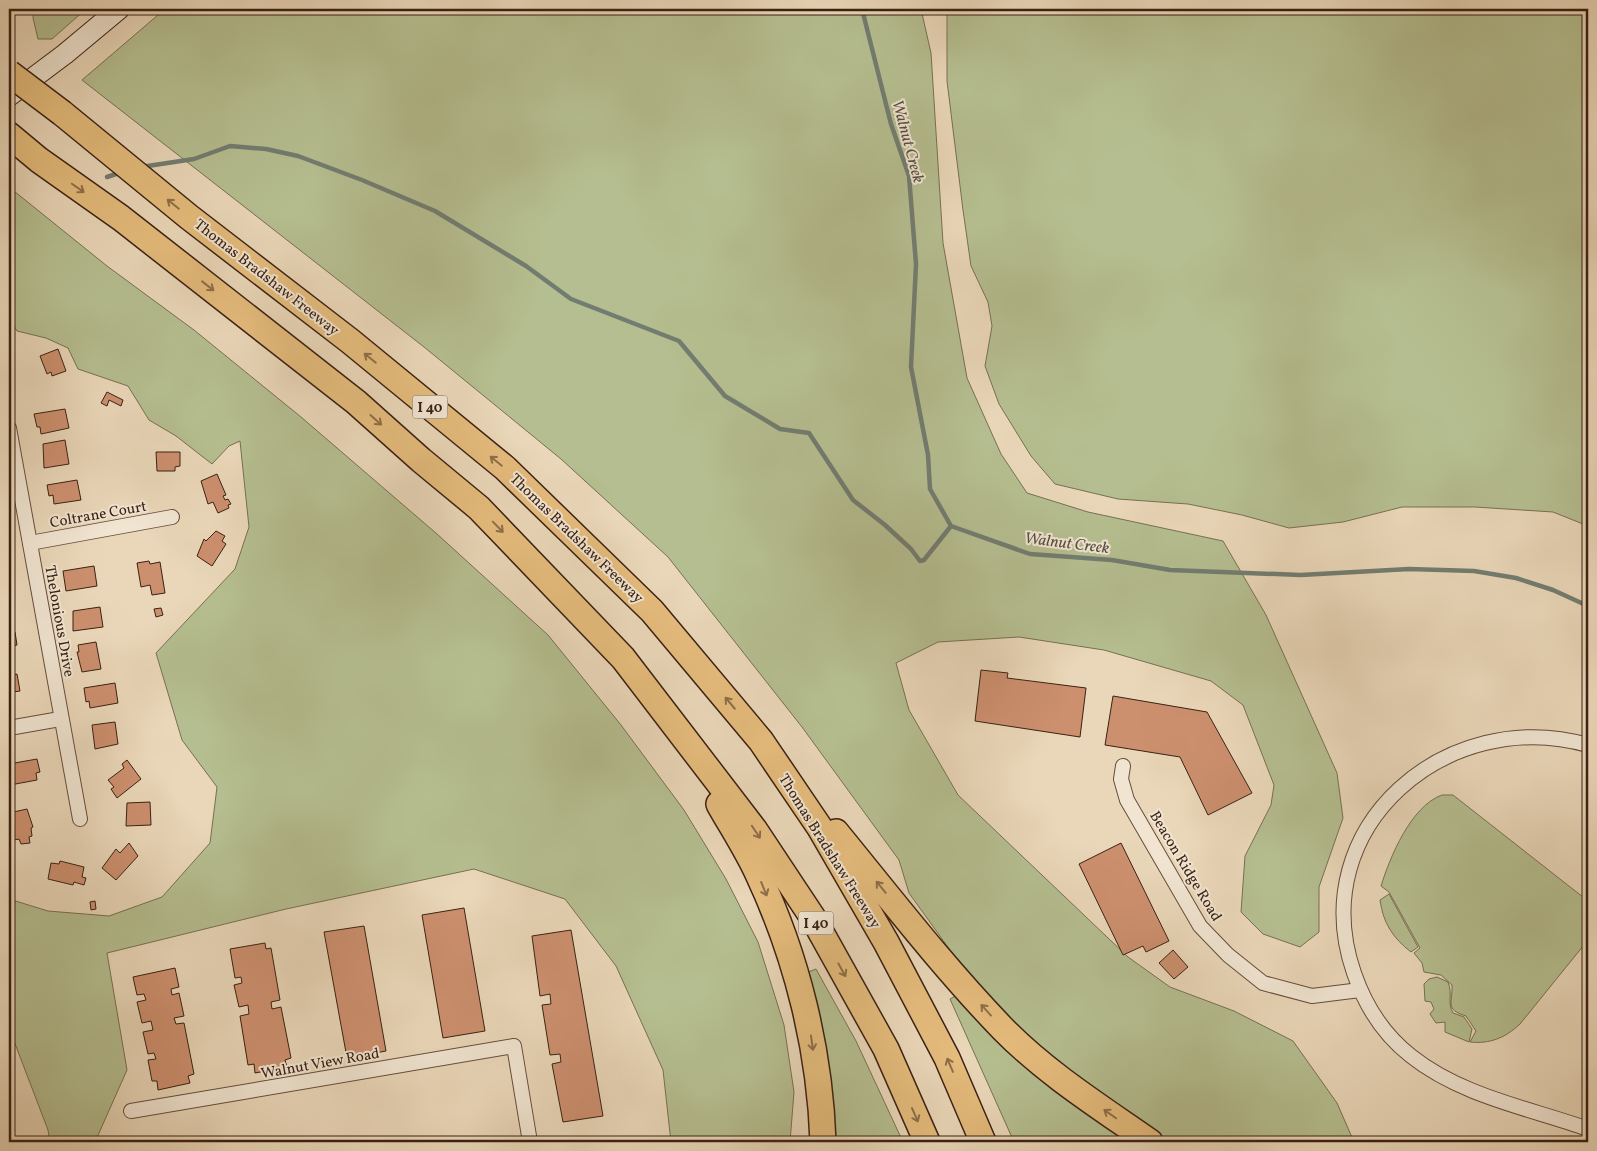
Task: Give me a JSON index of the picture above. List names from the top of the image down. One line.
{"streets":{"highway":["Thomas Bradshaw Freeway","I 40"],"street":["Coltrane Court","Thelonious Drive","Beacon Ridge Road","Walnut View Road"]},"crossings":[["Coltrane Court","Thelonious Drive"]],"water":["Walnut Creek"]}
